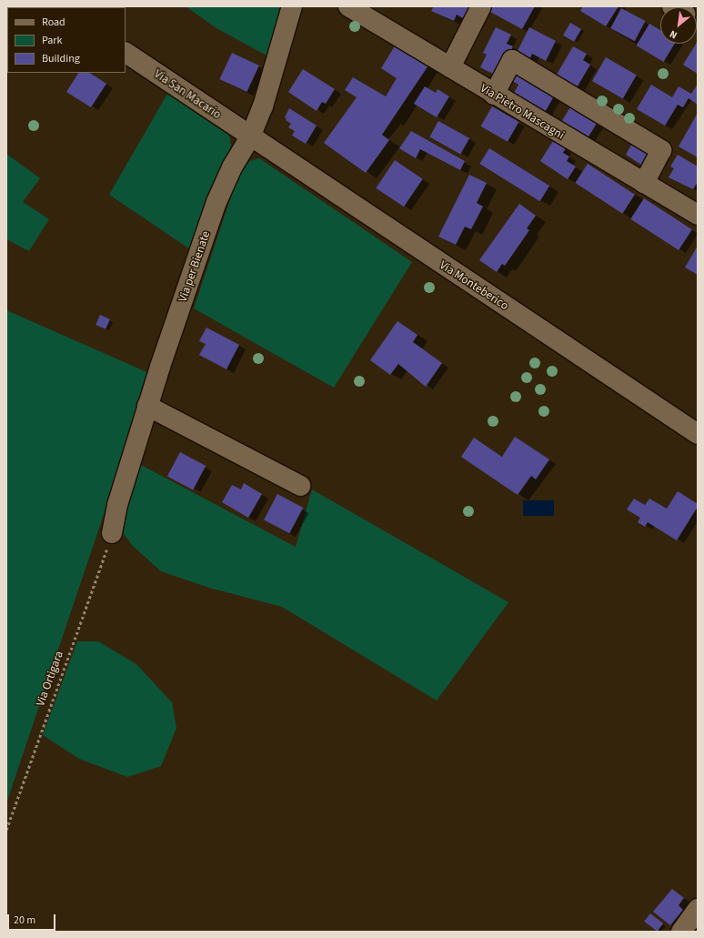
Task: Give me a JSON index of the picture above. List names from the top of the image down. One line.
{"streets":{"street":["Via San Macario","Via Pietro Mascagni","Via per Bienate","Via Monteberico"],"path":["Via Ortigara"]},"crossings":[["Via San Macario","Via per Bienate"],["Via San Macario","Via Monteberico"],["Via per Bienate","Via Monteberico"],["Via per Bienate","Via Ortigara"]],"legend":["Road","Park","Building"],"scale_bar":"20 m","north":"bottom left"}
